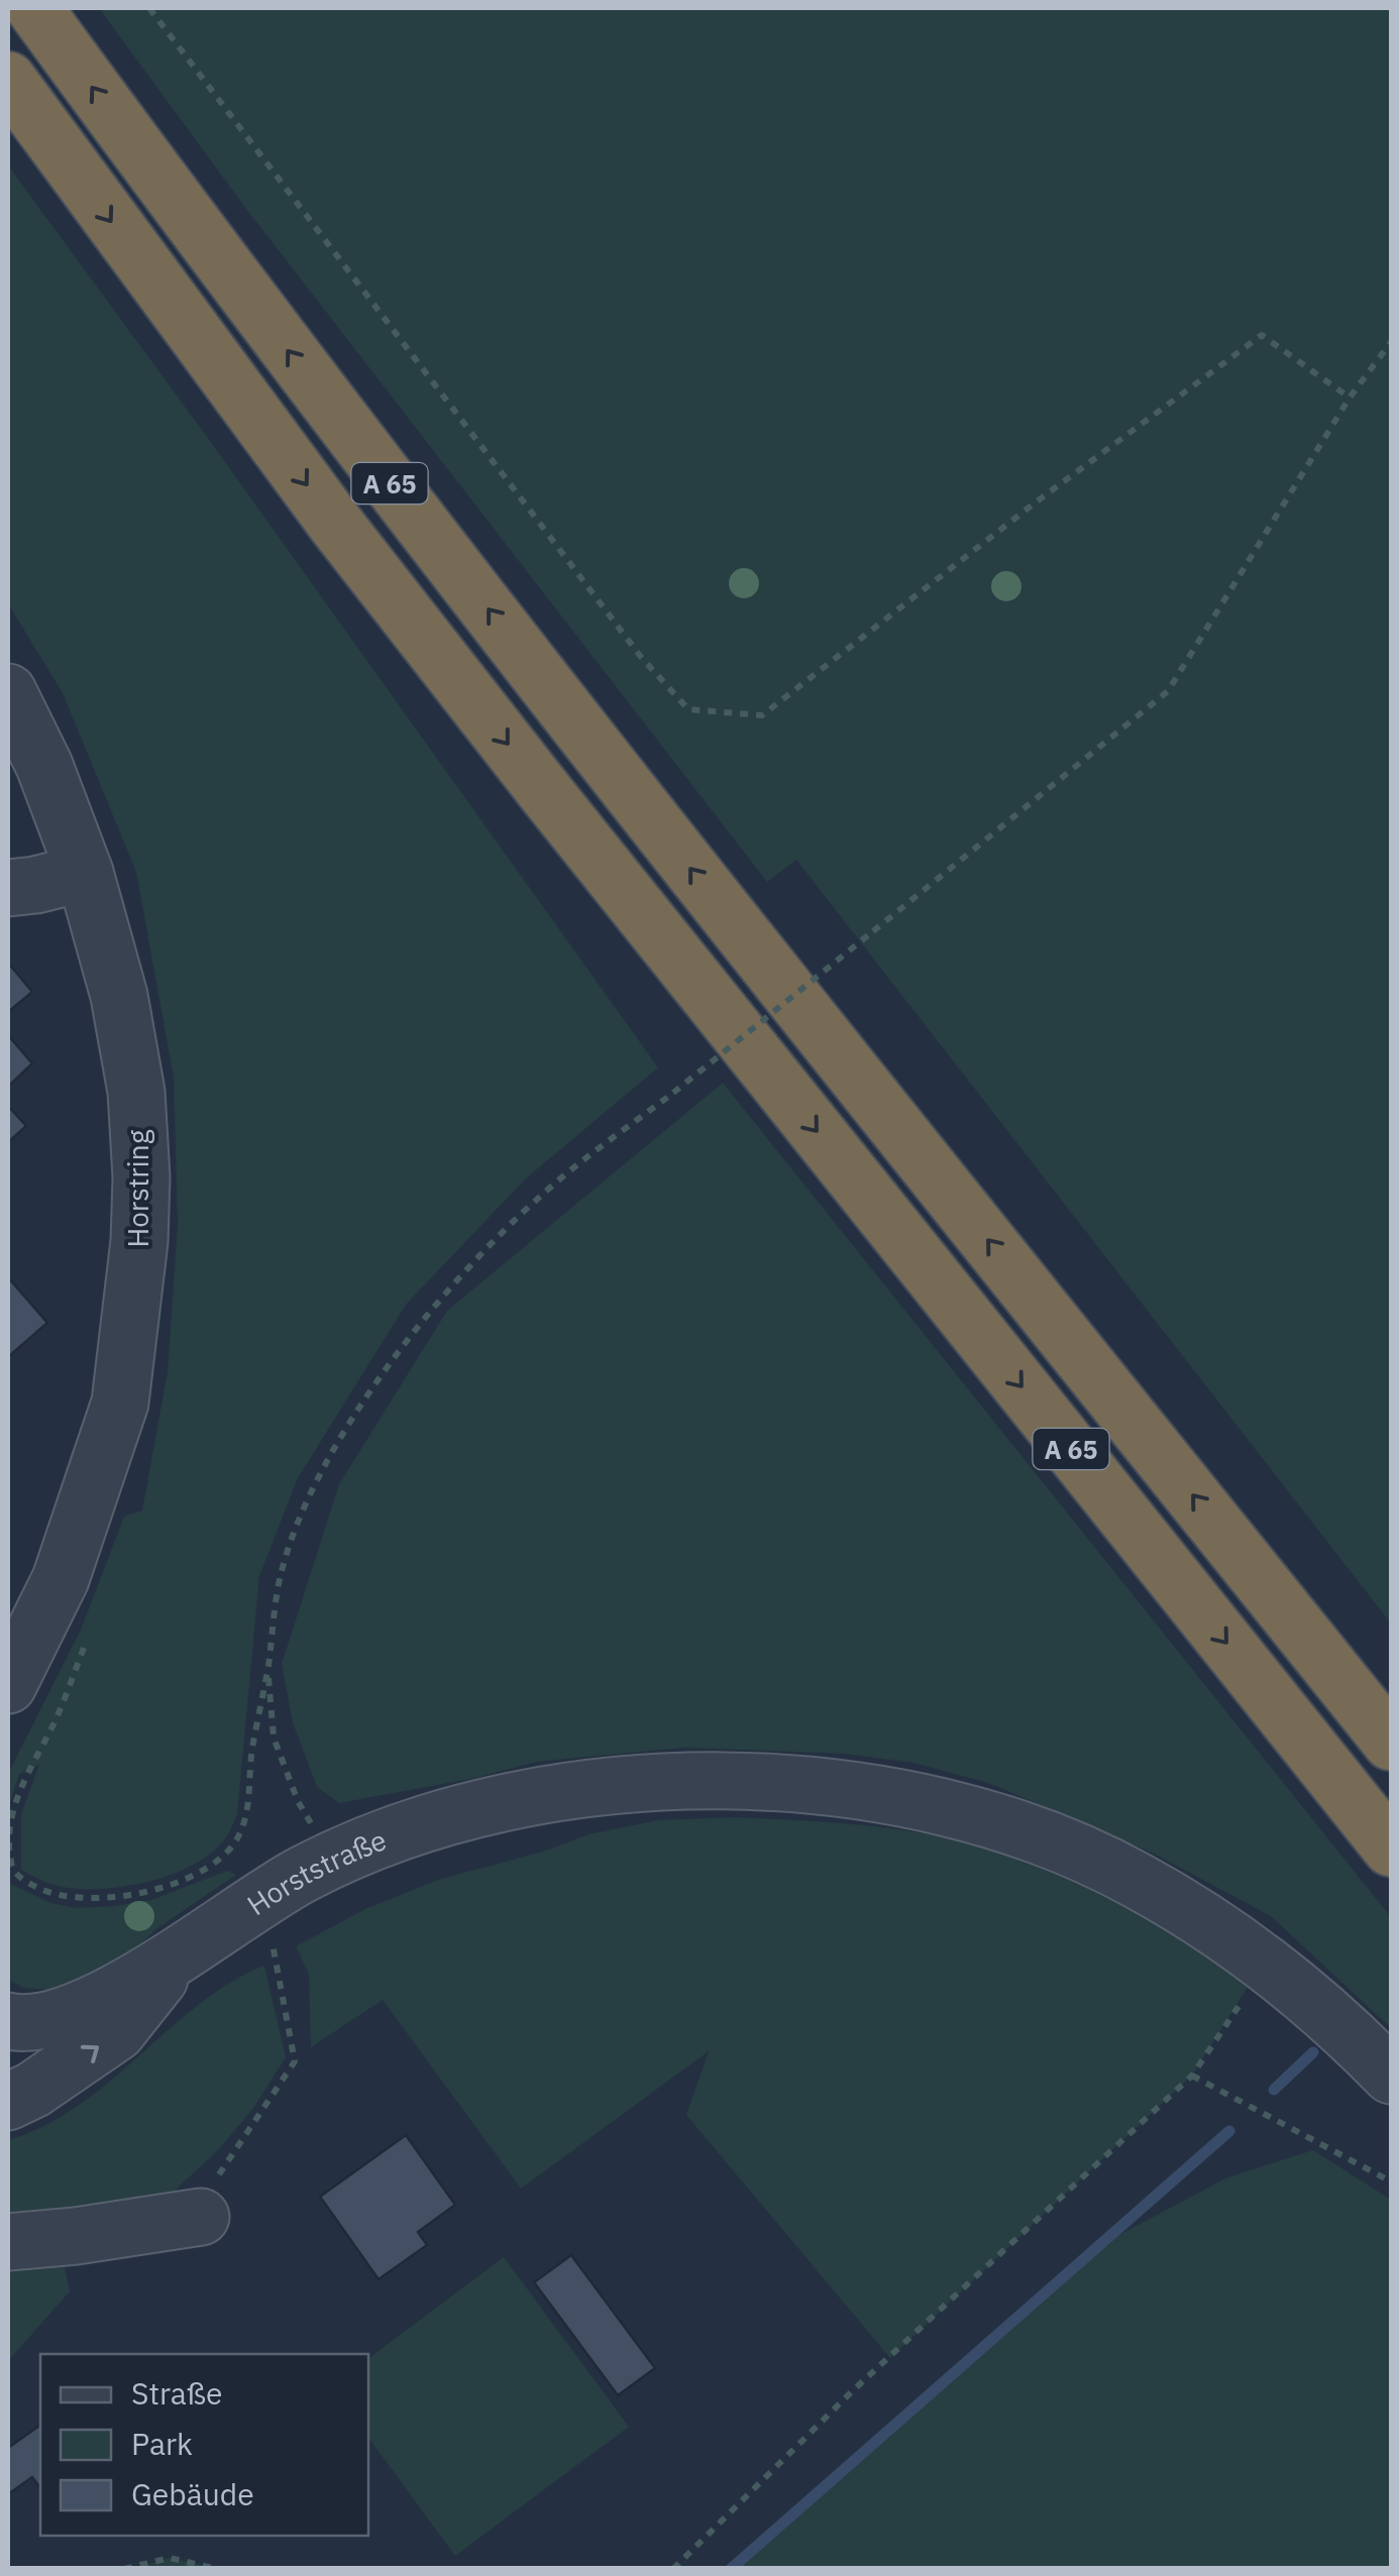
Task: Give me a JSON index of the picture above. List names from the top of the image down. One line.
{"streets":{"highway":["A 65"],"street":["Horstring","Horststraße"]},"legend":["Straße","Park","Gebäude"]}
